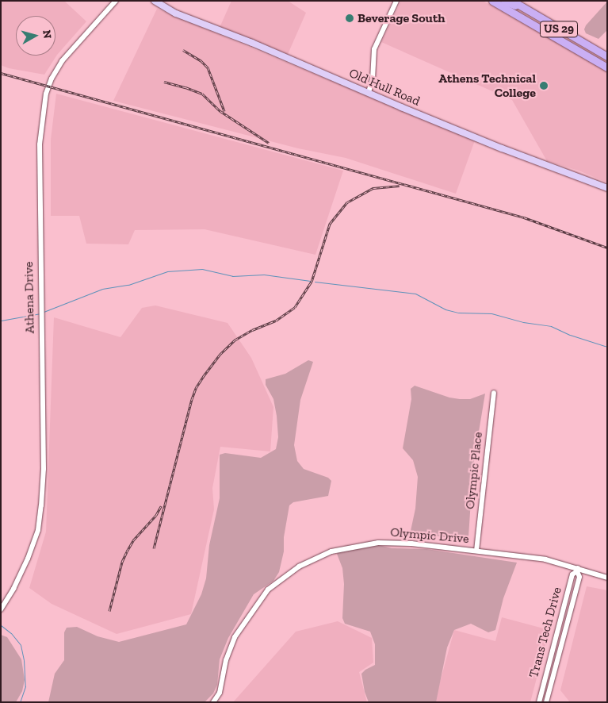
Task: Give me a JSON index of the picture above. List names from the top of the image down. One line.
{"streets":{"highway":["US 29"],"main road":["Old Hull Road"],"street":["Athena Drive","Olympic Place","Olympic Drive","Trans Tech Drive"]},"crossings":[["Olympic Place","Olympic Drive"],["Olympic Drive","Trans Tech Drive"]],"places":["Beverage South","Athens Technical College"],"north":"right"}
